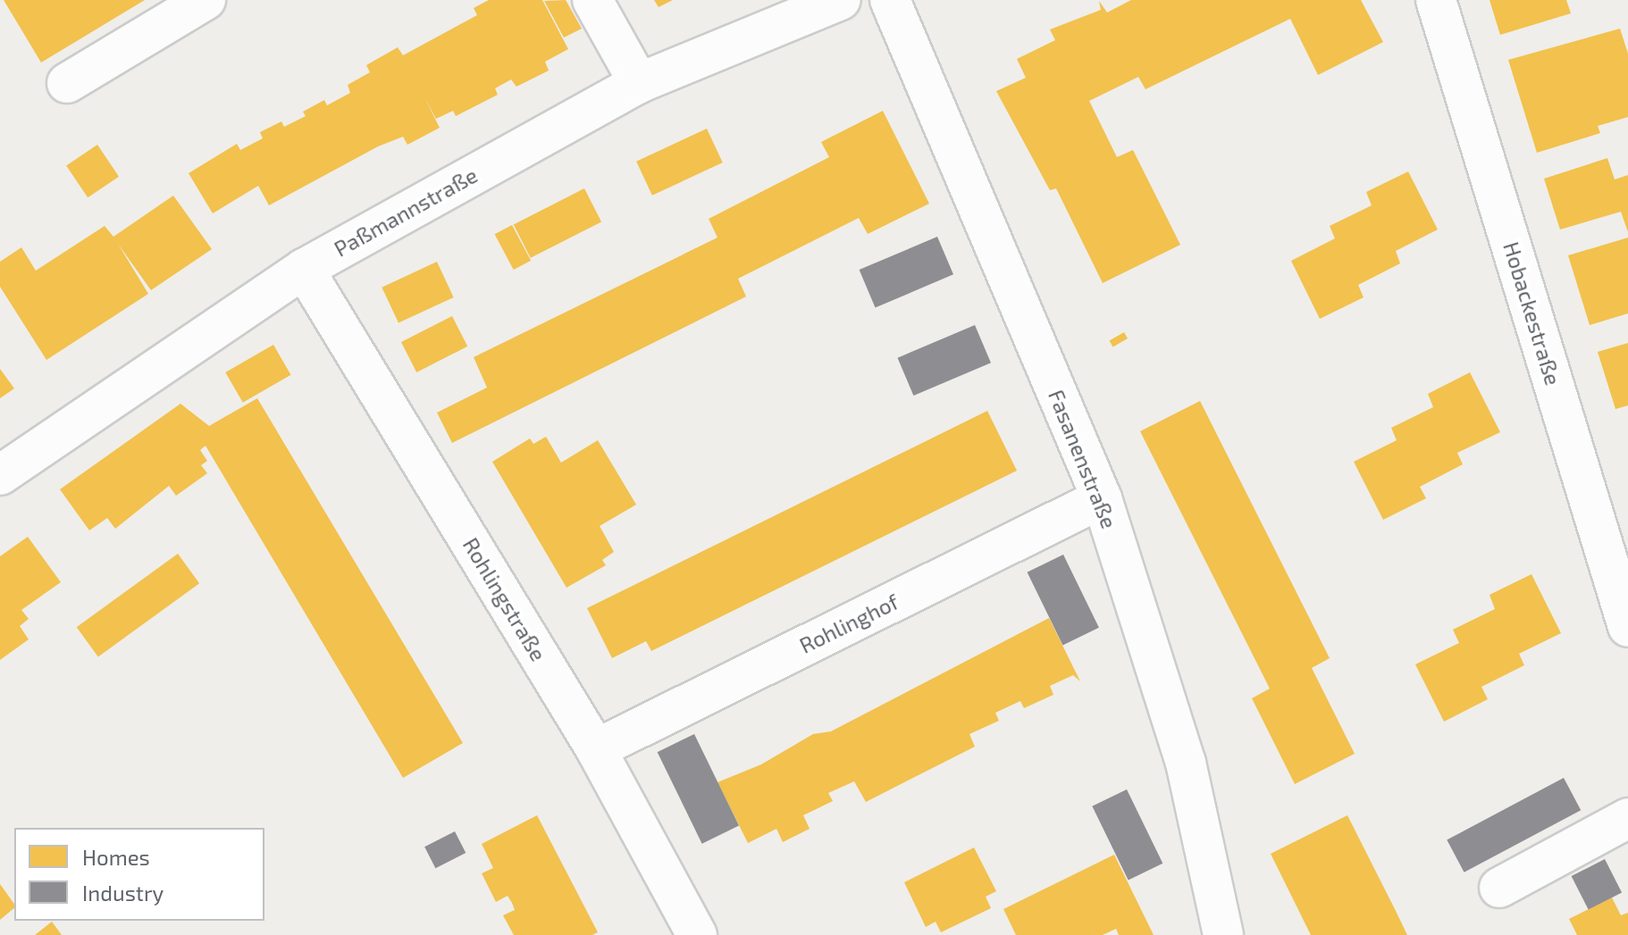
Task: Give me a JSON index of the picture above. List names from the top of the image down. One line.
{"streets":{"street":["Paßmannstraße","Hobackestraße","Fasanenstraße","Rohlingstraße","Rohlinghof"]},"crossings":[["Paßmannstraße","Rohlingstraße"],["Fasanenstraße","Rohlinghof"],["Rohlingstraße","Rohlinghof"]],"legend":["Homes","Industry"]}
